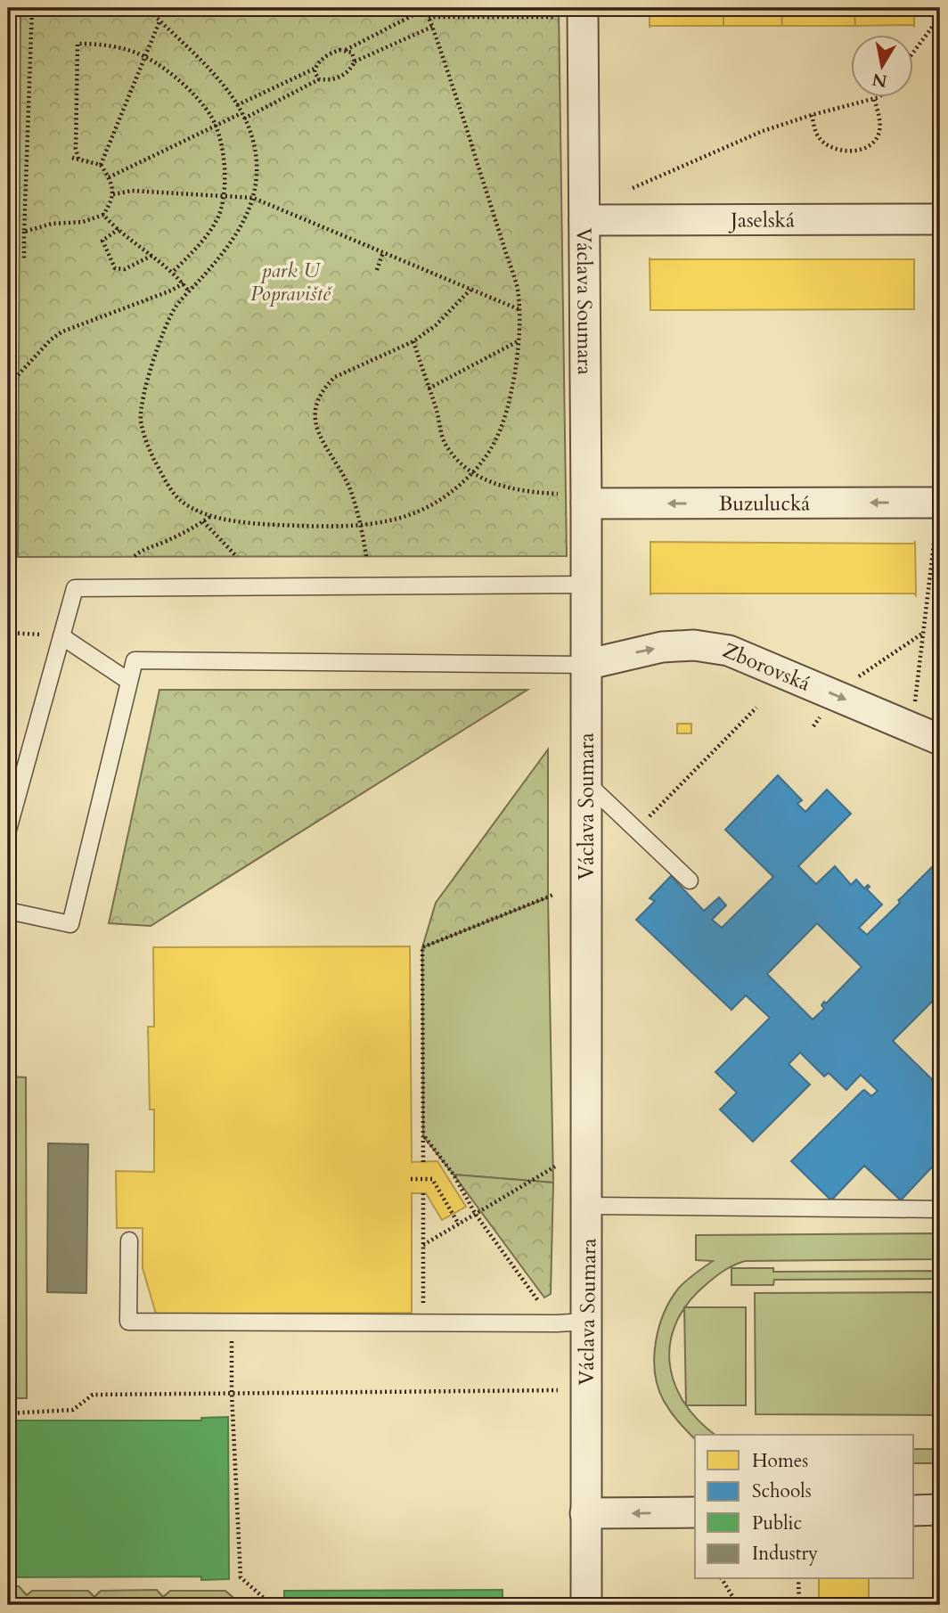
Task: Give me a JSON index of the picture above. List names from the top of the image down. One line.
{"streets":{"street":["Jaselská","Václava Soumara","Buzulucká","Zborovská"]},"crossings":[["Jaselská","Václava Soumara"],["Václava Soumara","Buzulucká"],["Václava Soumara","Zborovská"]],"one_way":["Buzulucká","Zborovská"],"parks":["park U Popraviště"],"legend":["Homes","Schools","Public","Industry"],"north":"bottom"}
